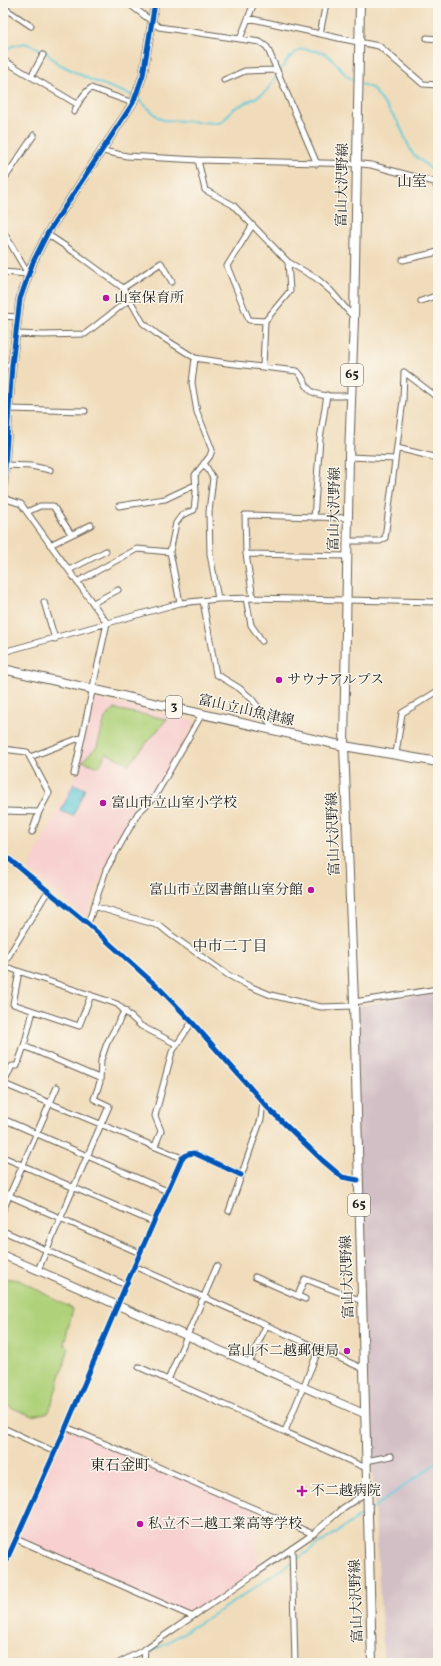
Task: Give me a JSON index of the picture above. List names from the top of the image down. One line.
{"streets":{"main road":["富山大沢野線","65","3","富山立山魚津線"]},"crossings":[["富山大沢野線","富山立山魚津線"]],"districts":["山室","中市二丁目","東石金町"],"places":{"other":["山室保育所","サウナアルプス","富山市立山室小学校","富山市立図書館山室分館","富山不二越郵便局","私立不二越工業高等学校"],"health":["不二越病院"]}}
